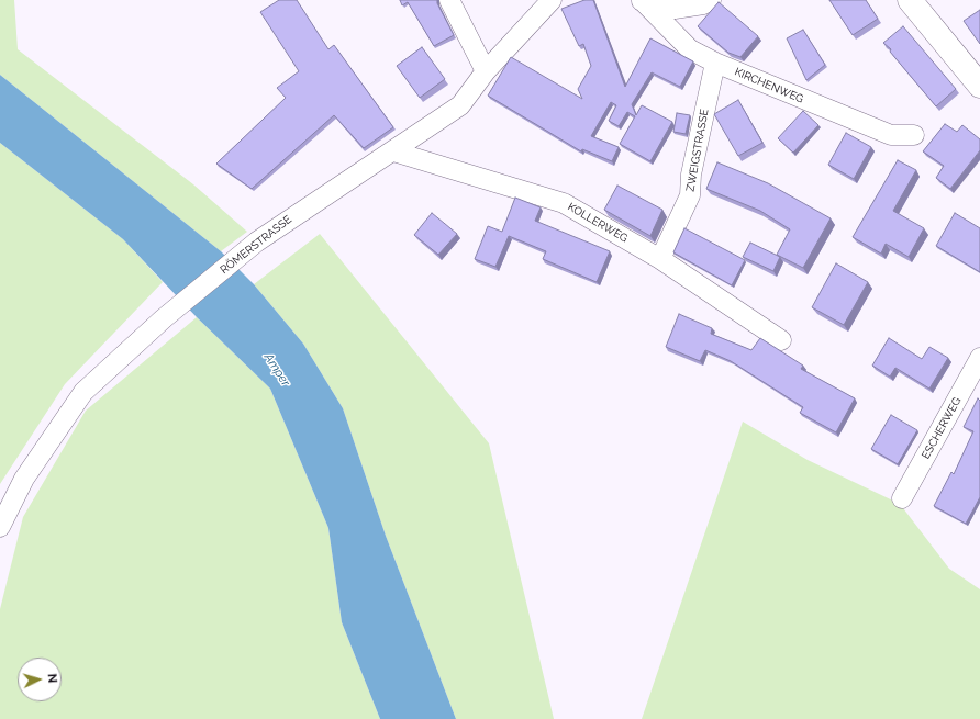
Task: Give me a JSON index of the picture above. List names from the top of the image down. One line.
{"streets":{"street":["KIRCHENWEG","ZWEIGSTRASSE","KOLLERWEG","RÖMERSTRASSE","ESCHERWEG"]},"crossings":[["KIRCHENWEG","ZWEIGSTRASSE"],["ZWEIGSTRASSE","KOLLERWEG"],["KOLLERWEG","RÖMERSTRASSE"]],"water":["Amper"],"north":"right"}
